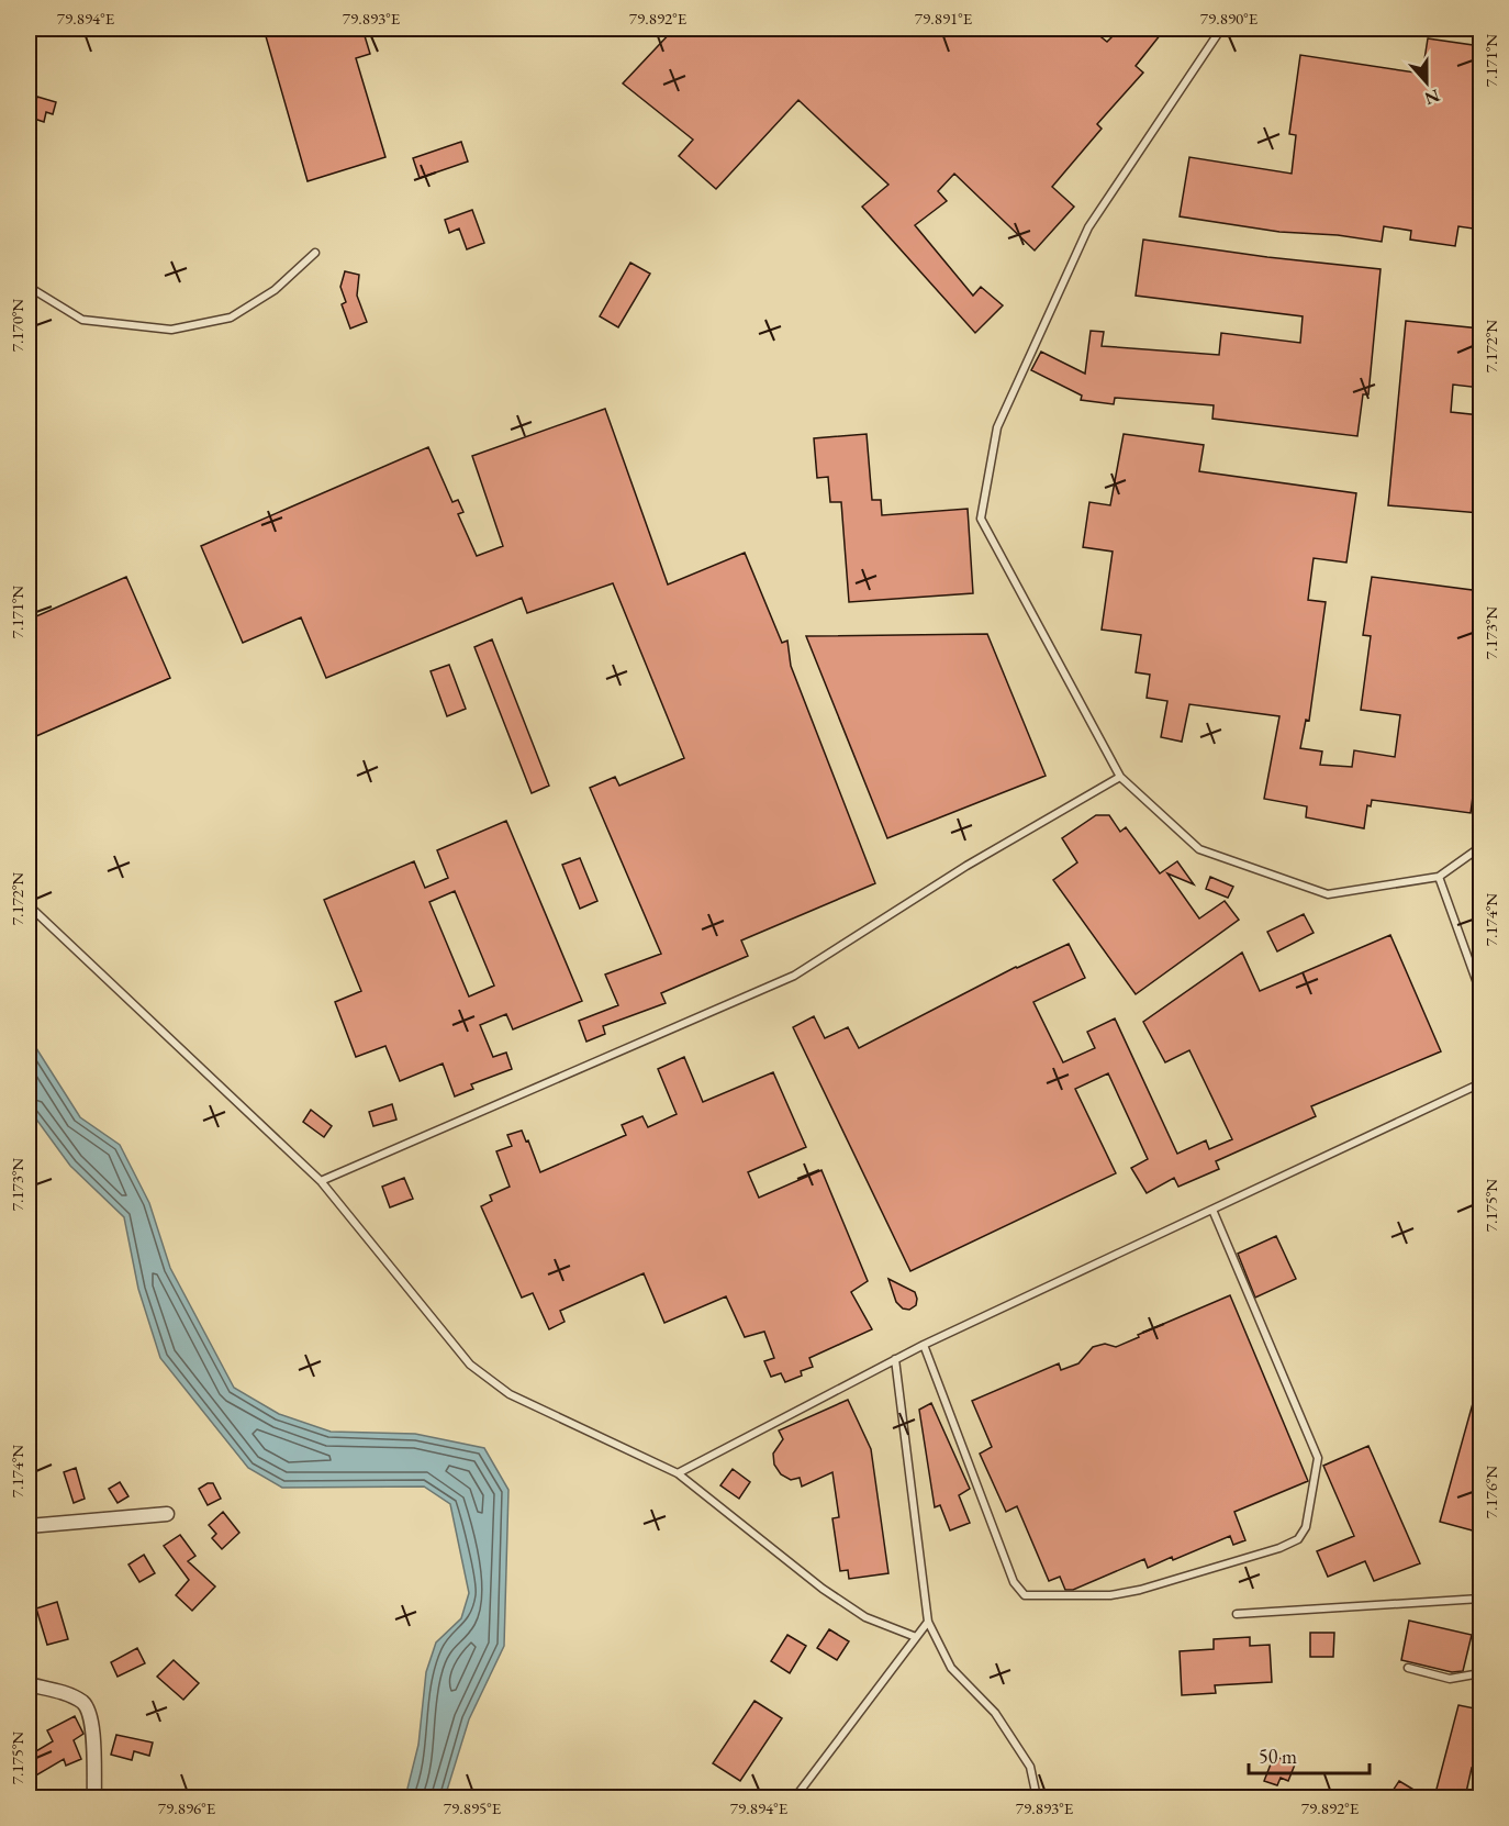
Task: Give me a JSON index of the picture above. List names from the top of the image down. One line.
{"scale_bar":"50 m","north":"bottom","coordinates":["79.894°E","79.893°E","79.892°E","79.891°E","79.890°E","7.171°N","7.170°N","7.172°N","7.173°N","7.174°N","7.175°N","7.176°N","79.896°E","79.895°E"]}
